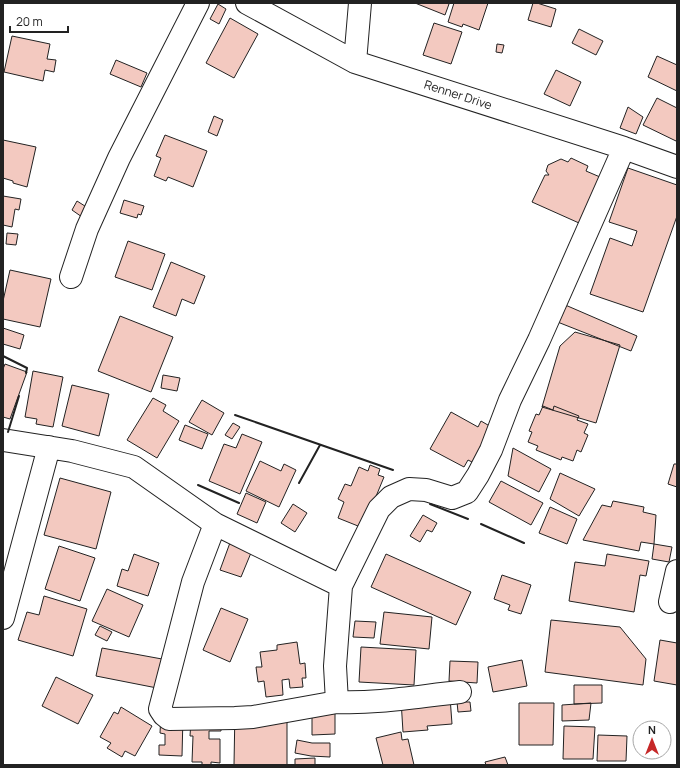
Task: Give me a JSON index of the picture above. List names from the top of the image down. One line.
{"streets":{"street":["Renner Drive"]},"scale_bar":"20 m","north":"top"}
